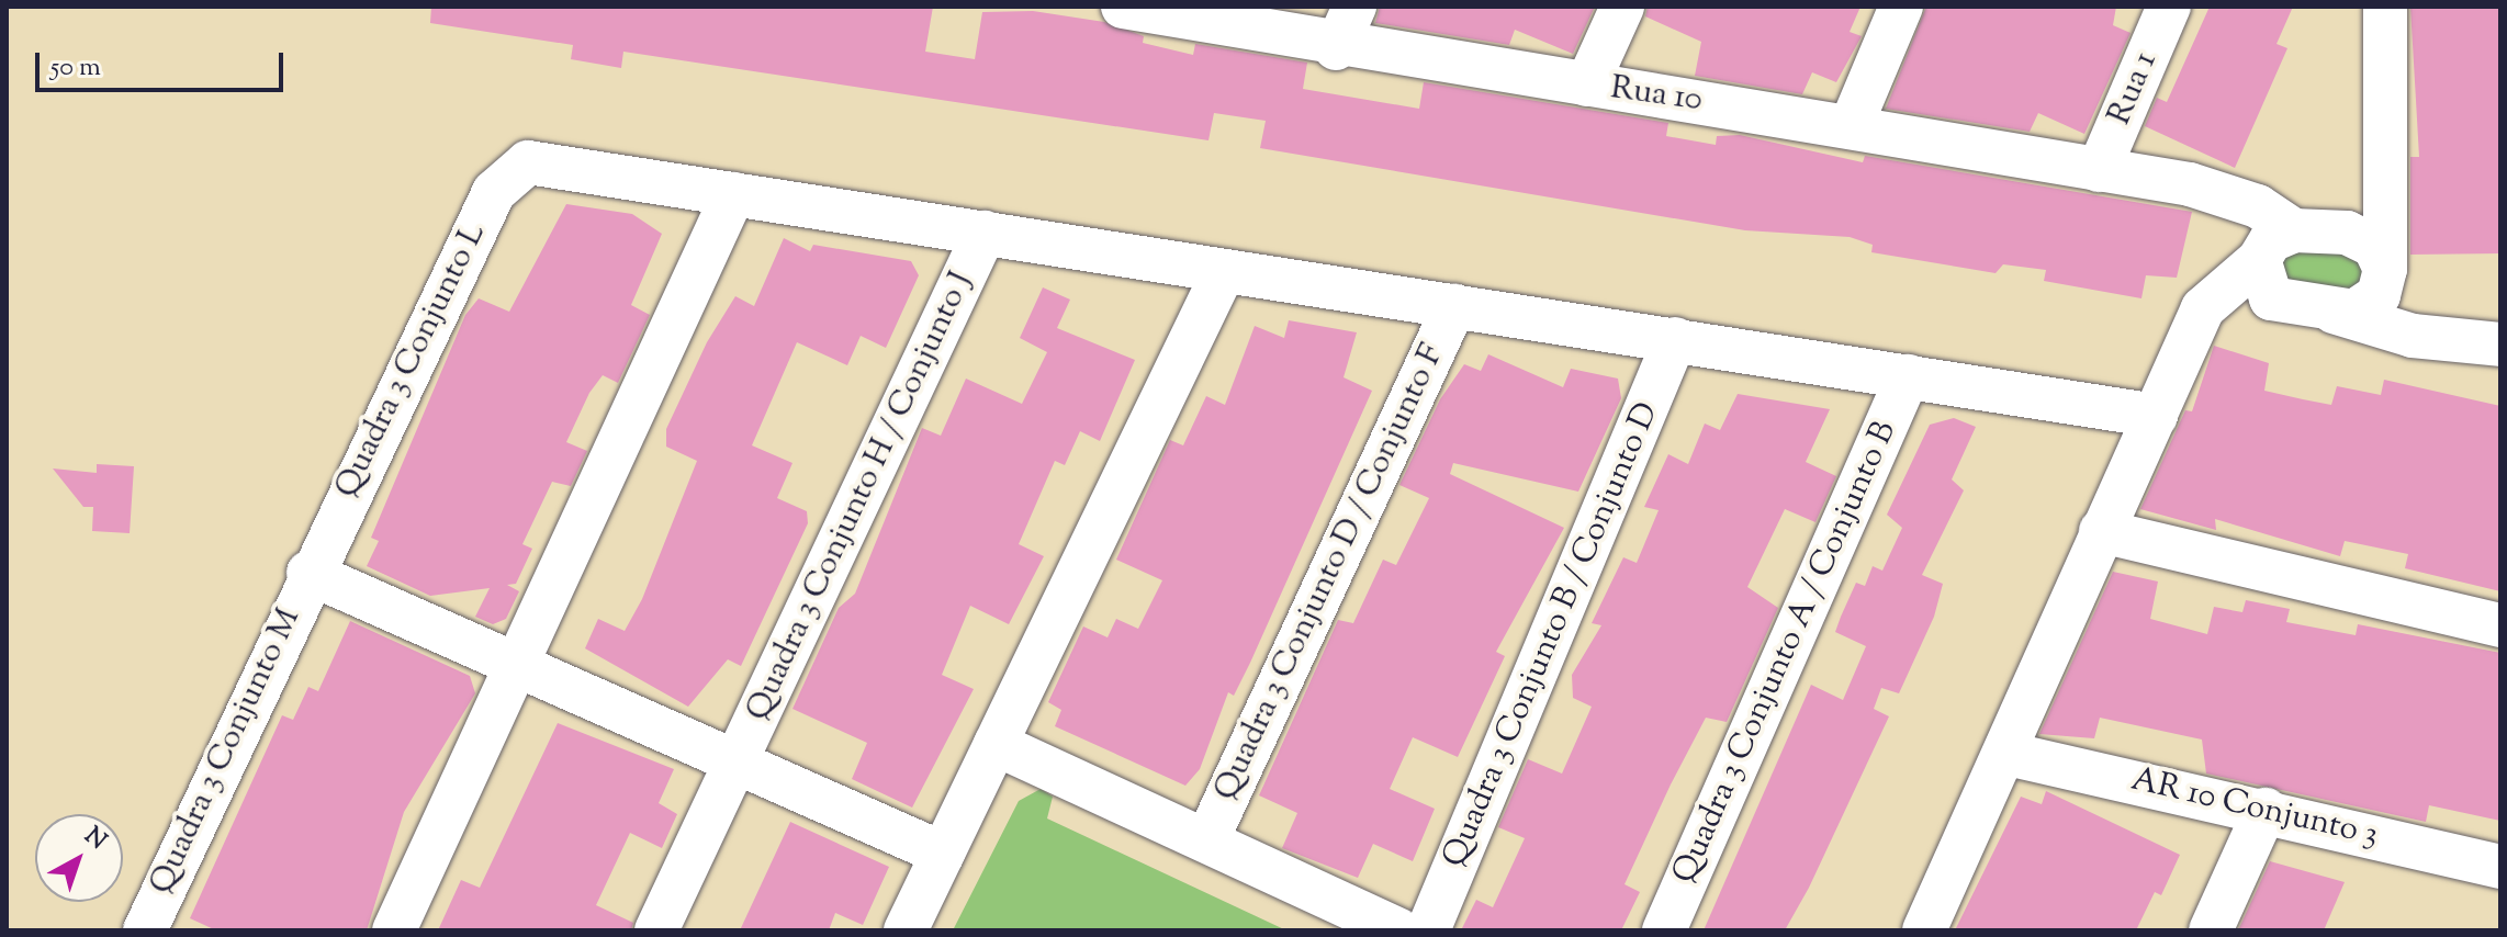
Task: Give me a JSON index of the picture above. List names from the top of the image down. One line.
{"streets":{"street":["Rua 1","Rua 10","Quadra 3 Conjunto L","Quadra 3 Conjunto H / Conjunto J","Quadra 3 Conjunto D / Conjunto F","Quadra 3 Conjunto B / Conjunto D","Quadra 3 Conjunto A / Conjunto B","Quadra 3 Conjunto M","AR 10 Conjunto 3"]},"crossings":[["Rua 1","Rua 10"],["Quadra 3 Conjunto L","Quadra 3 Conjunto M"]],"scale_bar":"50 m","north":"top right"}
